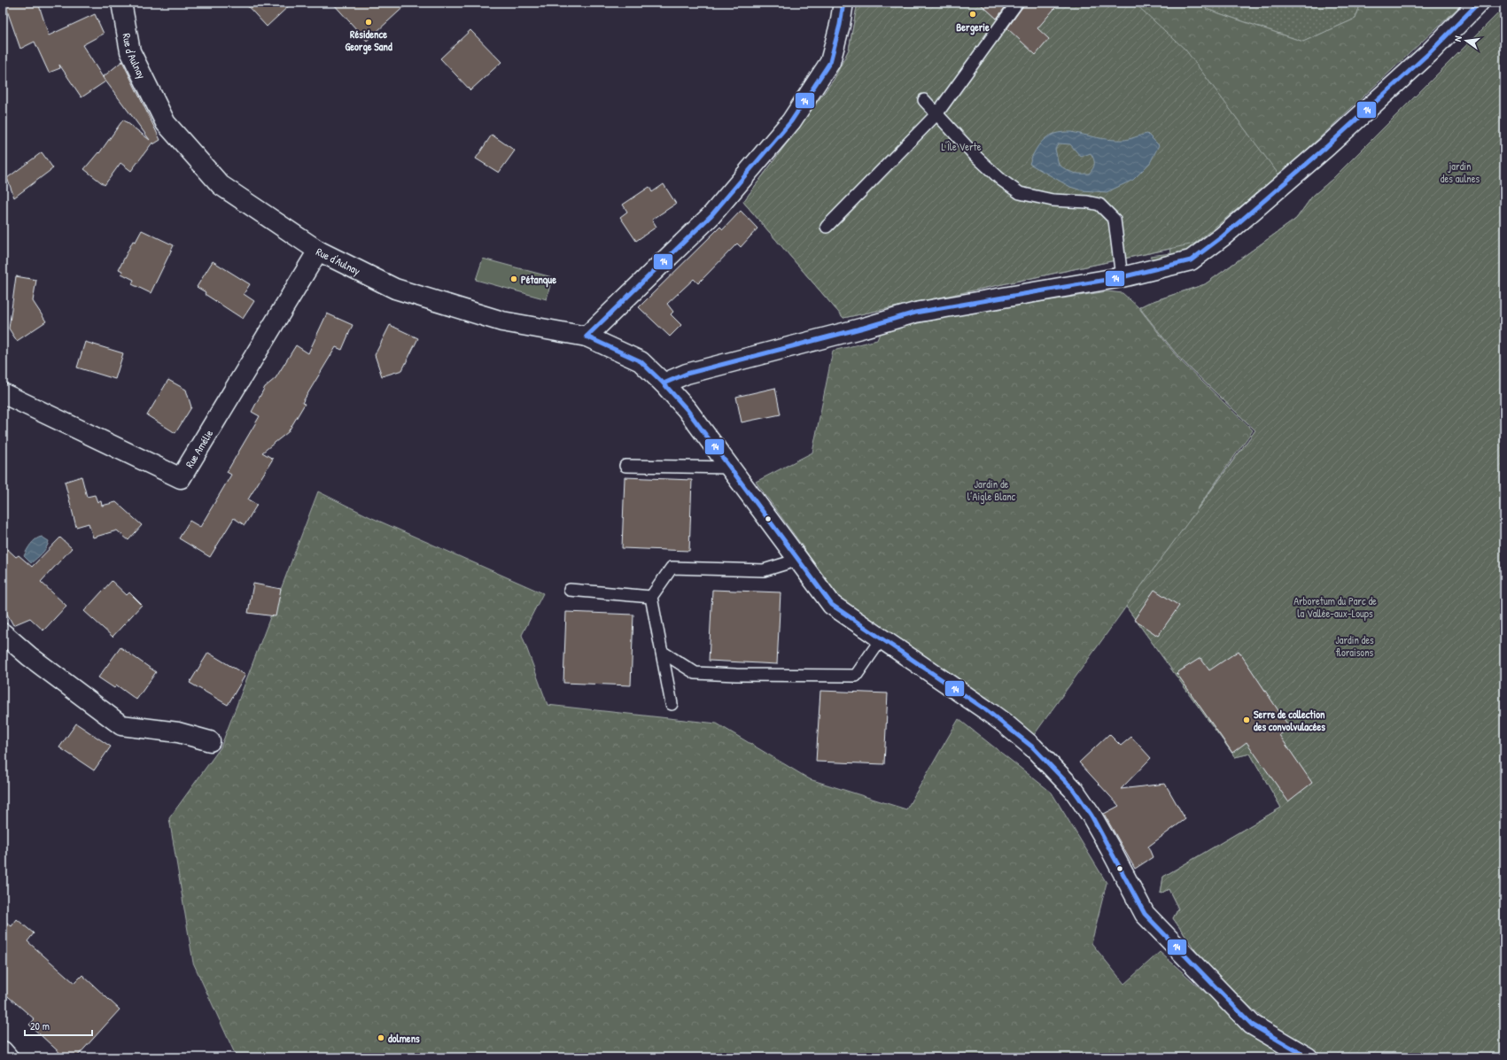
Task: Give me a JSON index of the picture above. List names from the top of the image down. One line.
{"streets":{"street":["Rue d'Aulnay","Rue Amélie"]},"crossings":[["Rue d'Aulnay","Rue Amélie"]],"parks":["L'Île Verte","jardin des aulnes","Jardin de l’Aigle Blanc","Arboretum du Parc de la Vallée-aux-Loups","Jardin des floraisons"],"places":["Bergerie","Résidence George Sand","Pétanque","Serre de collection des convolvulacées","dolmens"],"lines":["transit line 14"],"scale_bar":"20 m","north":"left"}
